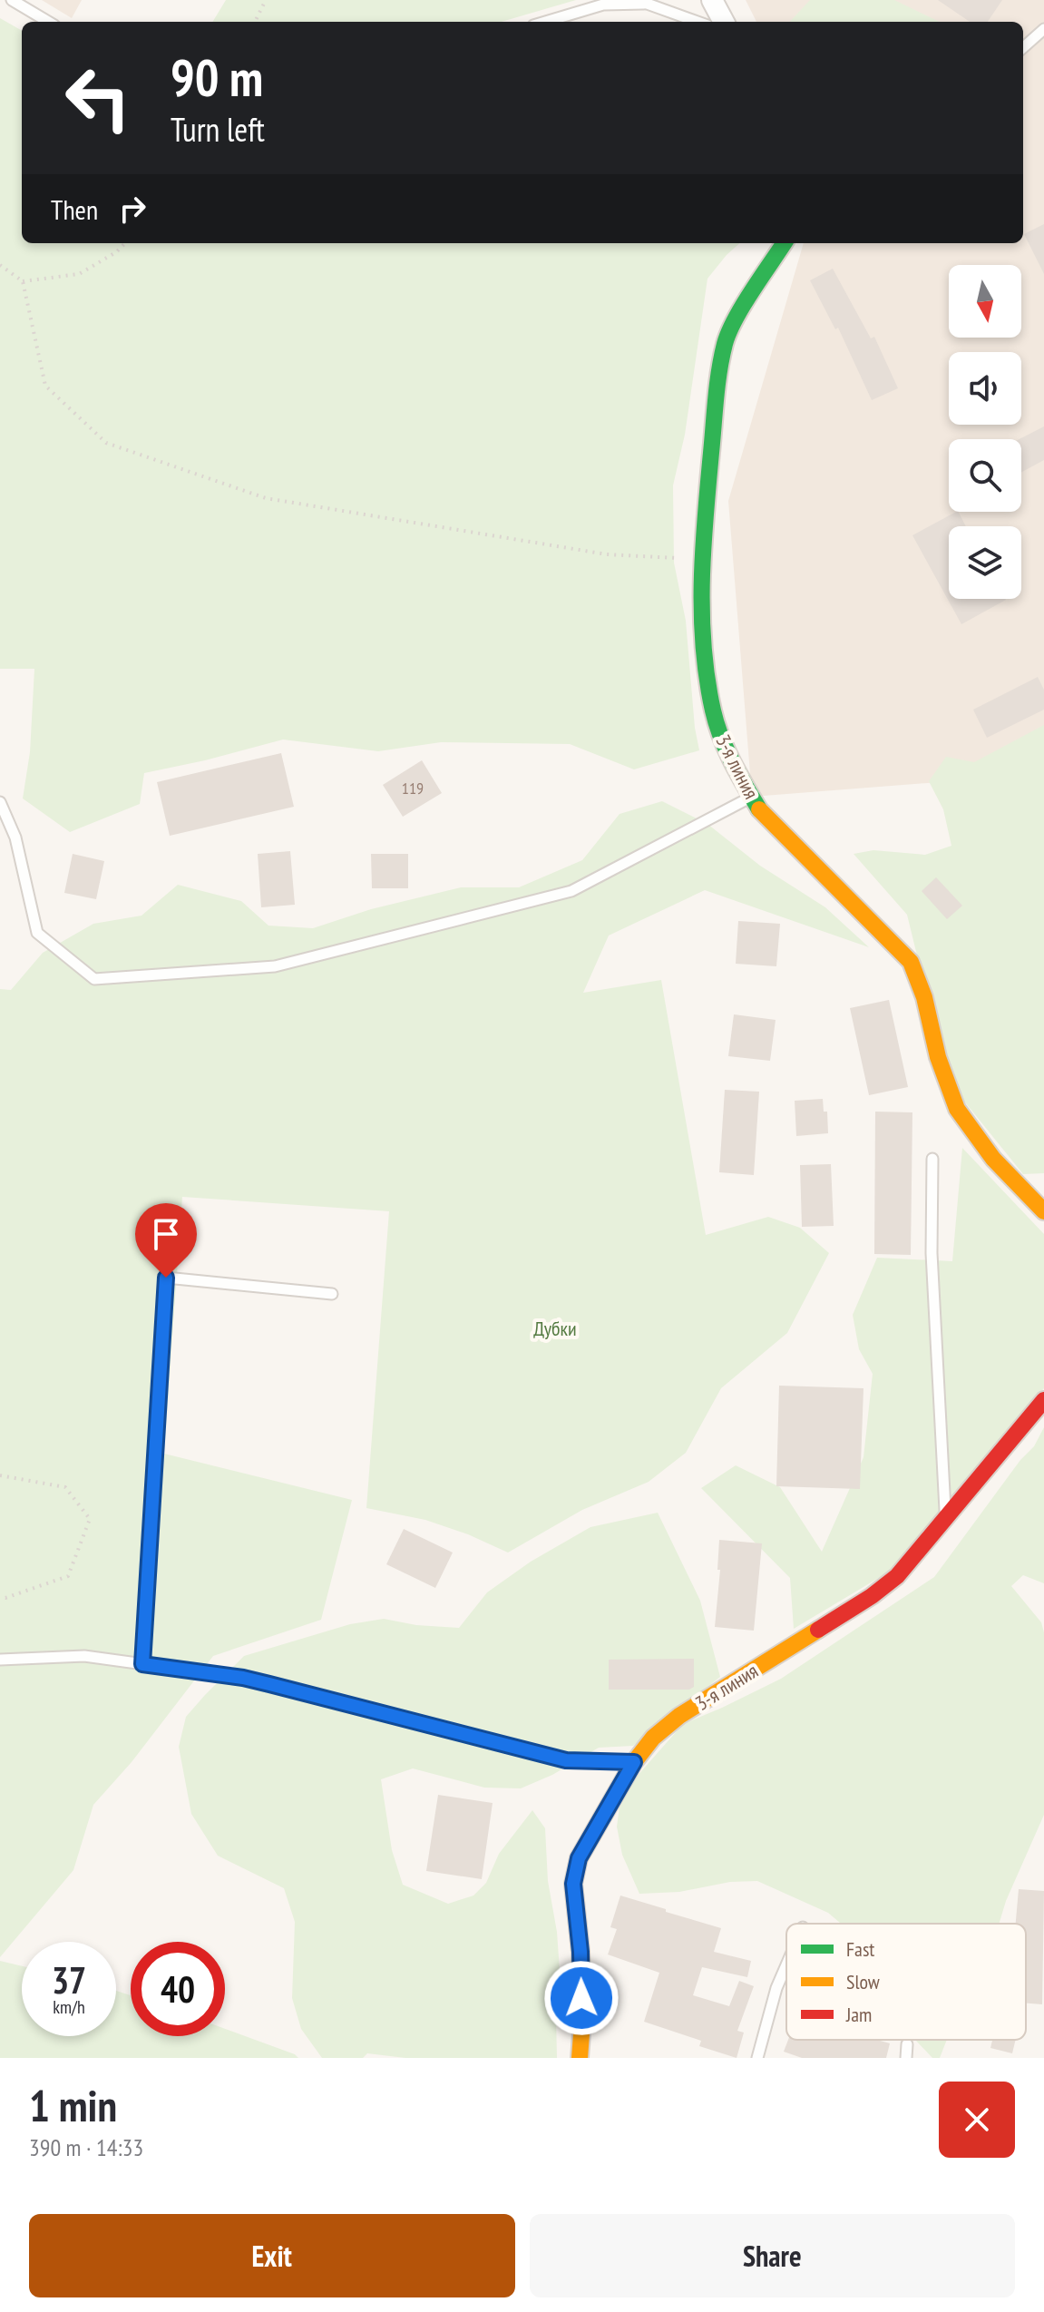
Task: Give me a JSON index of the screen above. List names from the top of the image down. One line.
{"streets":{"street":["3-я линия"]},"parks":["Дубки"],"house_numbers":["119"],"legend":["Fast","Slow","Jam"],"north":"bottom","page":{"turn":["90 m","Turn left"],"then":"Then","speed":"37 km/h","limit":"40","heading":["1 min","390 m · 14:33"],"buttons":["Exit","Share"]}}
